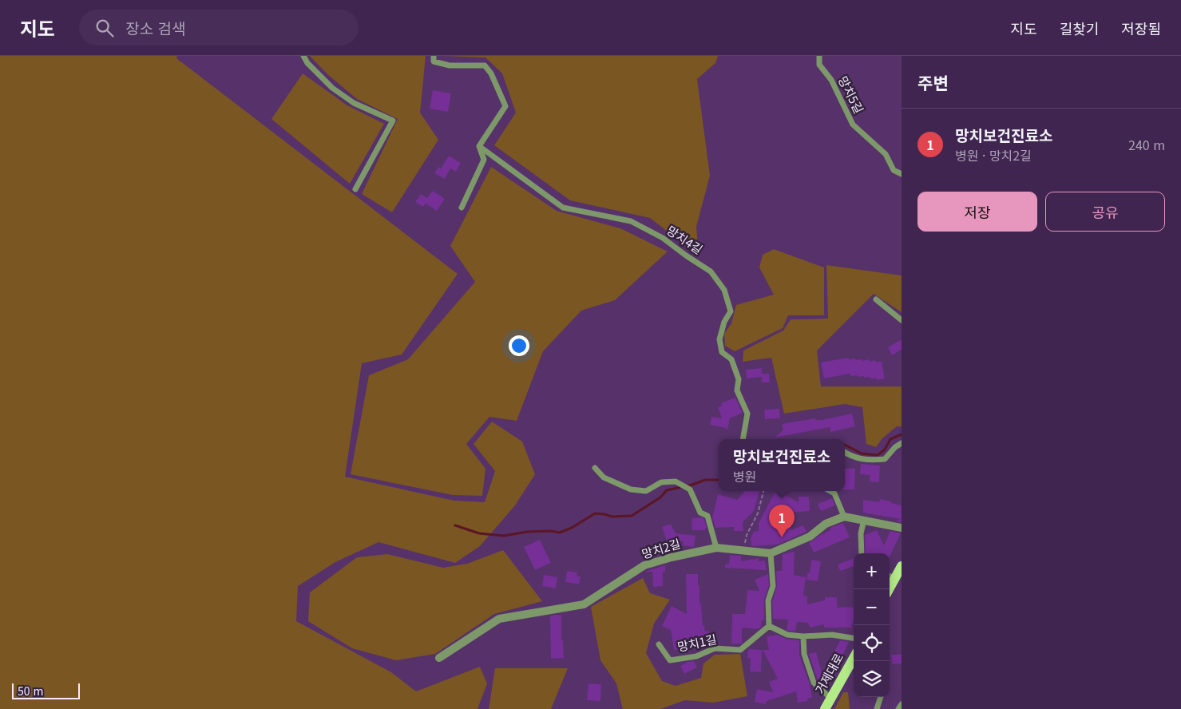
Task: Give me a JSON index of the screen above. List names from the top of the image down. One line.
{"streets":{"main road":["거제대로"],"street":["망치2길"],"lane":["망치5길","망치4길","망치1길"]},"scale_bar":"50 m","page":{"header":"지도","search":"장소 검색","nav":["지도","길찾기","저장됨"],"heading":"주변","list":[{"mark":"1","name":"망치보건진료소","note":"병원 · 망치2길","value":"240 m"}],"buttons":["저장","공유"],"popup":["망치보건진료소","병원"],"pins":"1","map_buttons":["+","−"],"scale":"50 m"}}
